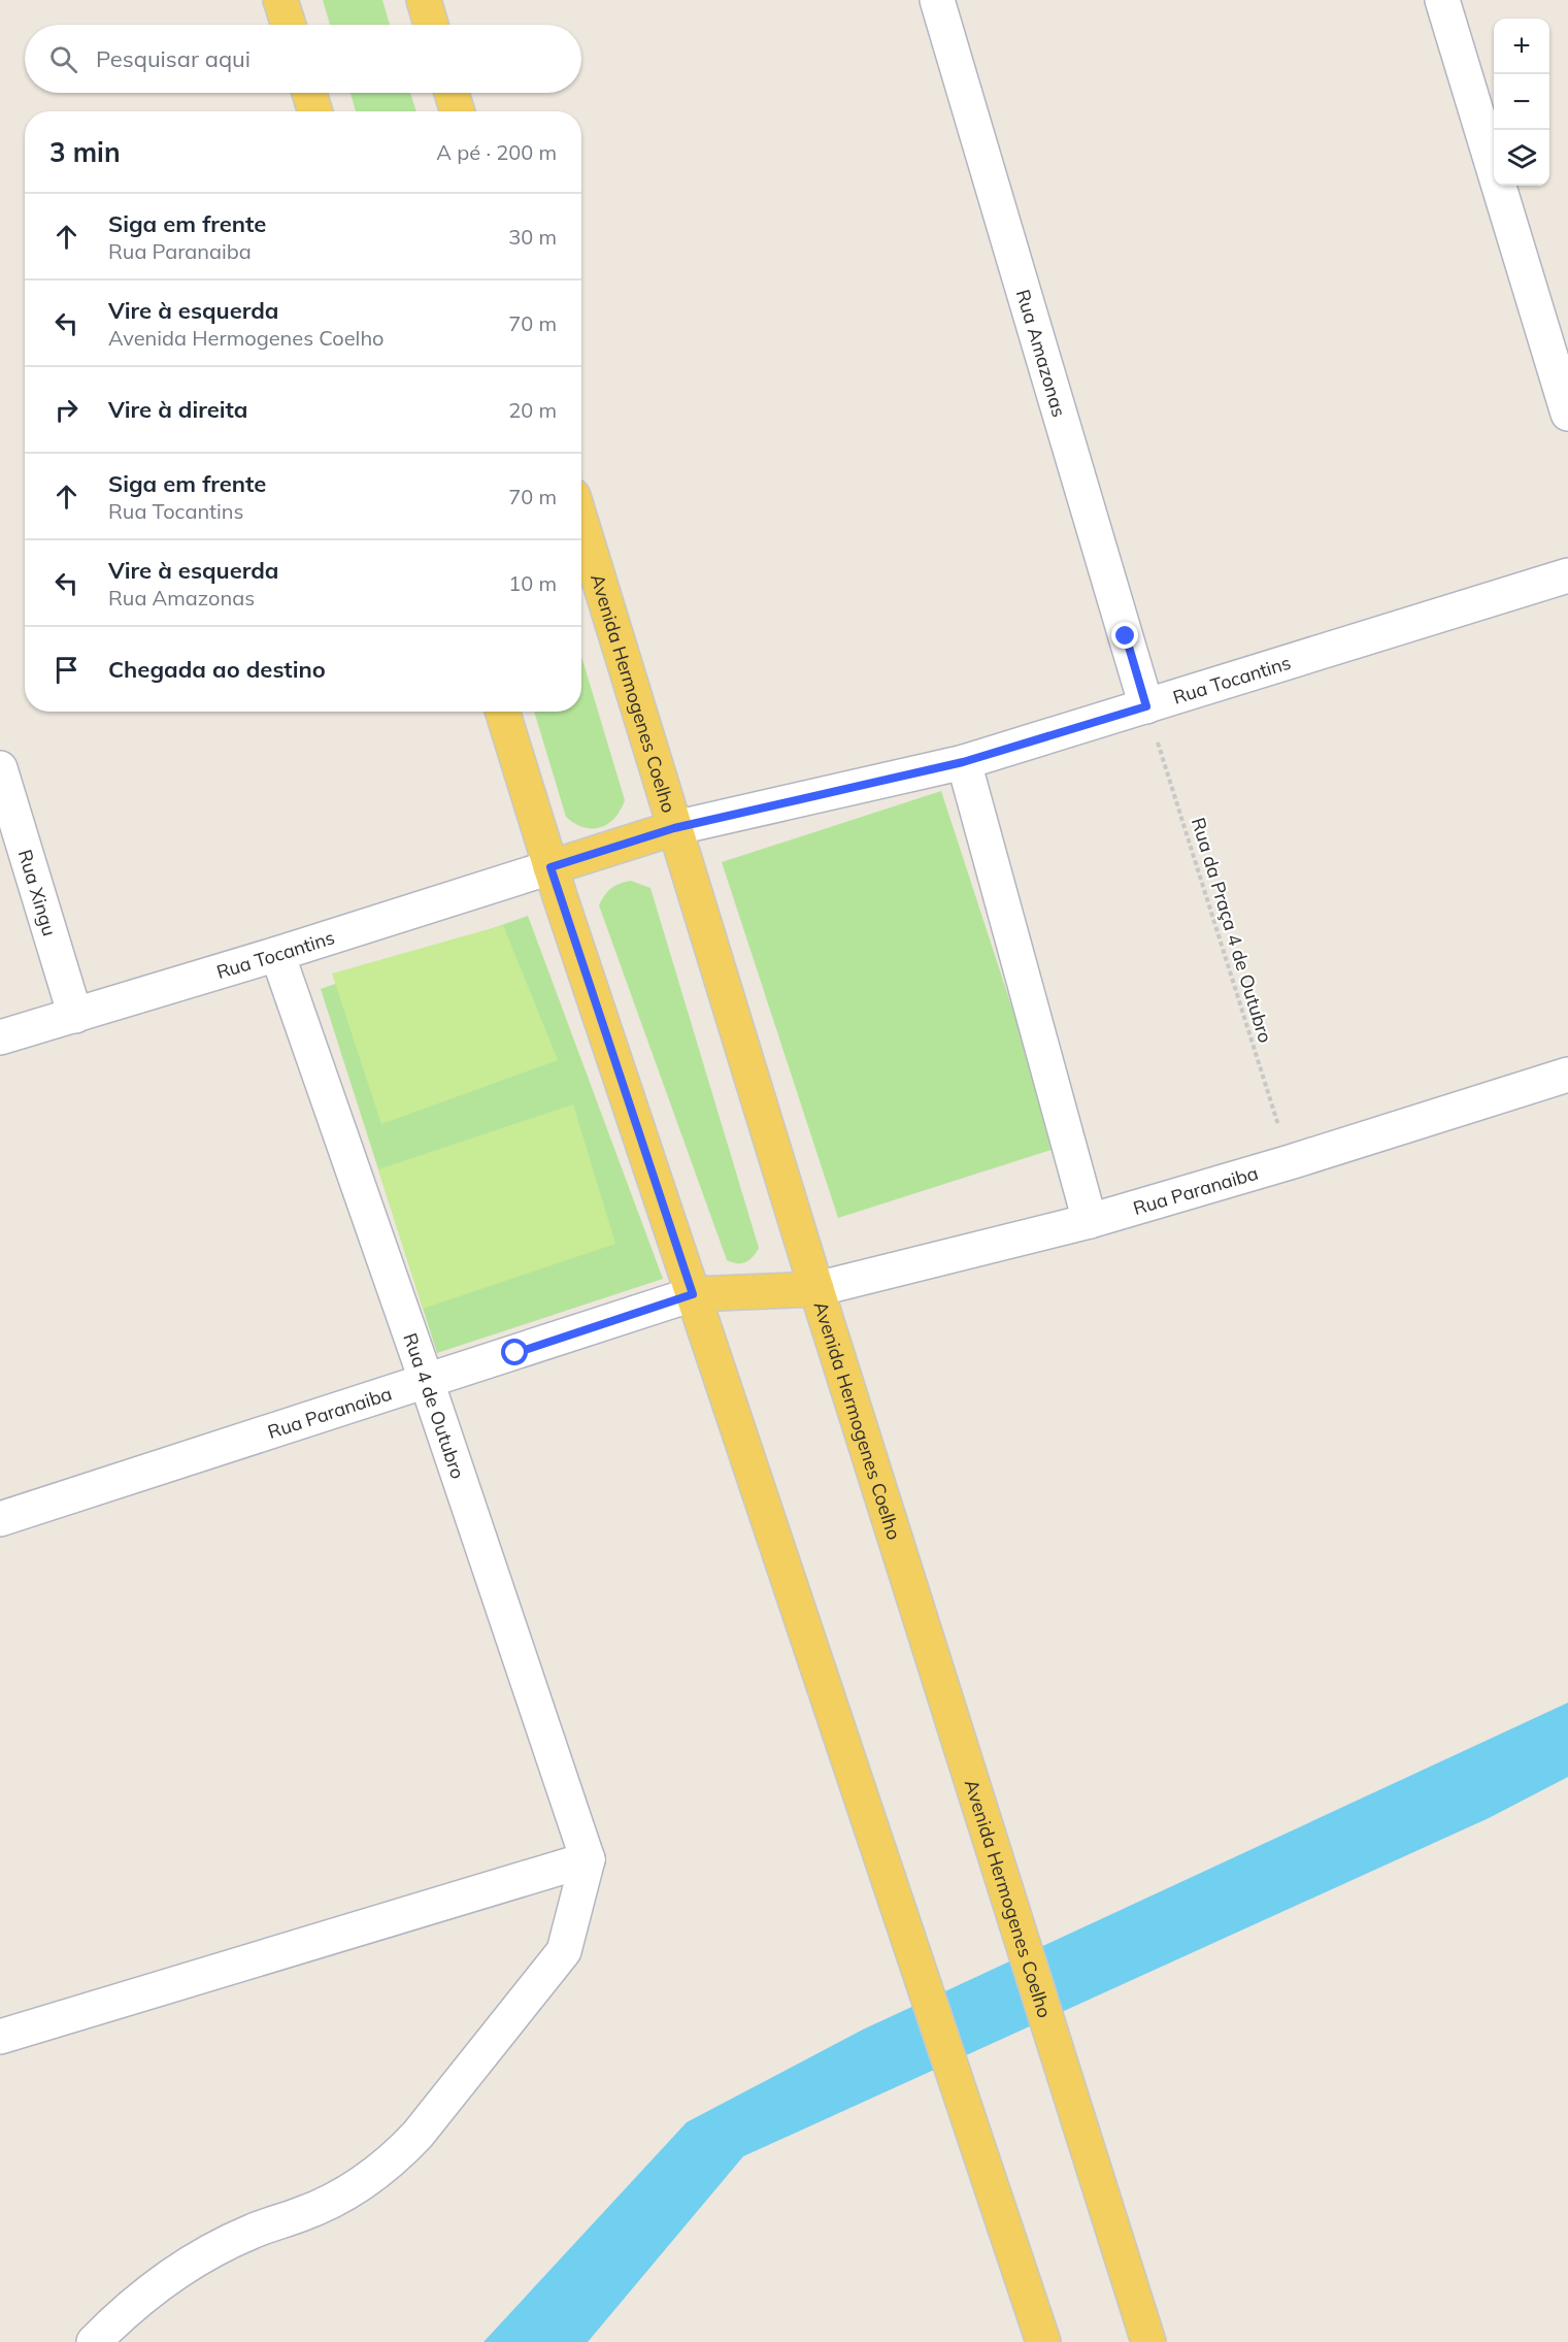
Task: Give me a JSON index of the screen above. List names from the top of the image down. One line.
{"streets":{"main road":["Avenida Hermogenes Coelho"],"street":["Rua Amazonas","Rua Tocantins","Rua Xingu","Rua Paranaiba","Rua 4 de Outubro"],"path":["Rua da Praça 4 de Outubro"]},"crossings":[["Rua Amazonas","Rua Tocantins"],["Rua Amazonas","Rua da Praça 4 de Outubro"],["Rua Tocantins","Avenida Hermogenes Coelho"],["Rua Tocantins","Rua Xingu"],["Rua Tocantins","Rua da Praça 4 de Outubro"],["Rua Tocantins","Rua 4 de Outubro"],["Avenida Hermogenes Coelho","Rua Paranaiba"],["Rua da Praça 4 de Outubro","Rua Paranaiba"],["Rua Paranaiba","Rua 4 de Outubro"]],"page":{"map_buttons":["+","−"],"search":"Pesquisar aqui","heading":["3 min","A pé · 200 m"],"list":[["Siga em frente","Rua Paranaiba","30 m"],["Vire à esquerda","Avenida Hermogenes Coelho","70 m"],["Vire à direita","20 m"],["Siga em frente","Rua Tocantins","70 m"],["Vire à esquerda","Rua Amazonas","10 m"],"Chegada ao destino"]}}
